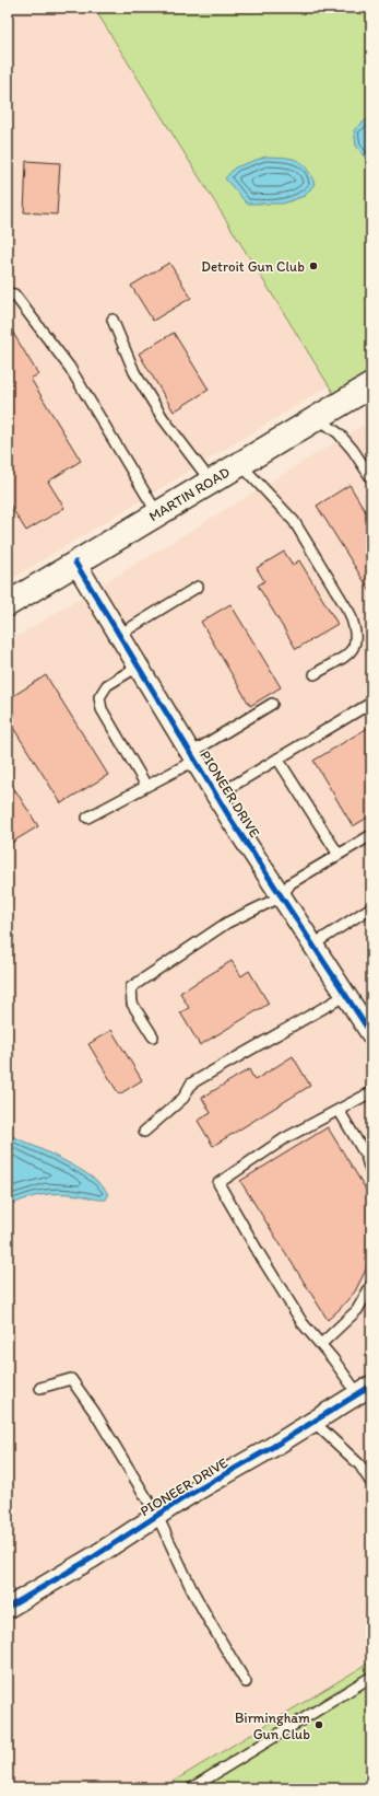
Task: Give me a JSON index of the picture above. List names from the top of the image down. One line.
{"streets":{"main road":["MARTIN ROAD"],"street":["PIONEER DRIVE"]},"crossings":[["MARTIN ROAD","PIONEER DRIVE"]],"places":["Detroit Gun Club","Birmingham Gun Club"]}
